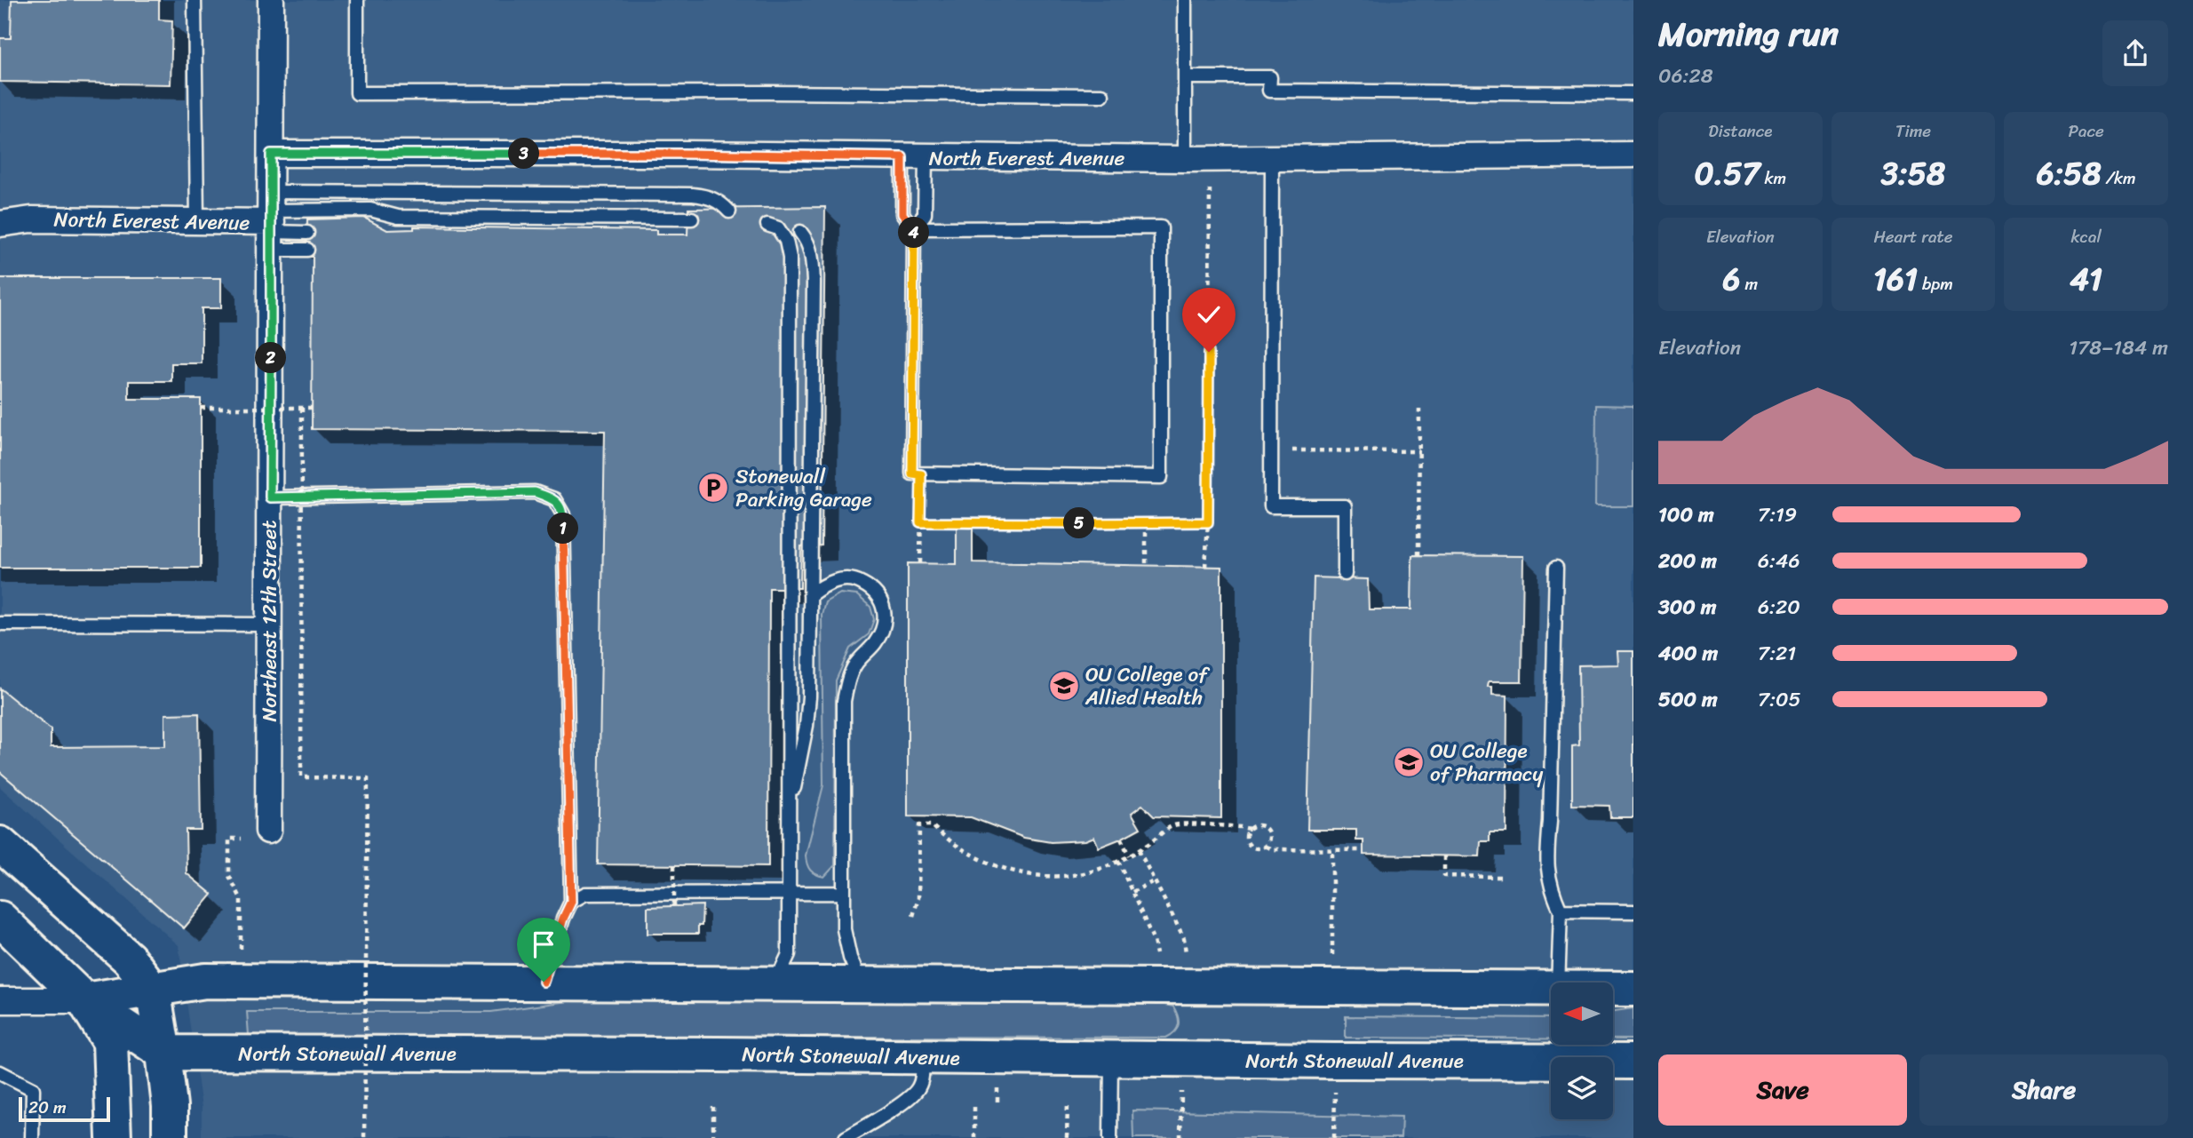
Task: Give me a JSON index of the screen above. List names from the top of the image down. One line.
{"streets":{"main road":["North Stonewall Avenue"],"street":["North Everest Avenue","Northeast 12th Street"]},"crossings":[["North Everest Avenue","Northeast 12th Street"]],"places":{"parking":["Stonewall Parking Garage"],"school or university":["OU College of Allied Health","OU College of Pharmacy"]},"scale_bar":"20 m","north":"left","page":{"heading":["Morning run","06:28"],"stats":[["Distance","0.57 km"],["Time","3:58"],["Pace","6:58 /km"],["Elevation","6 m"],["Heart rate","161 bpm"],["kcal","41"]],"pins":["3","4","2","5","1"],"chart":["Elevation","178–184 m"],"list":[{"name":"100 m","note":"7:19"},{"name":"200 m","note":"6:46"},{"name":"300 m","note":"6:20"},{"name":"400 m","note":"7:21"},{"name":"500 m","note":"7:05"}],"buttons":["Save","Share"],"scale":"20 m"}}
